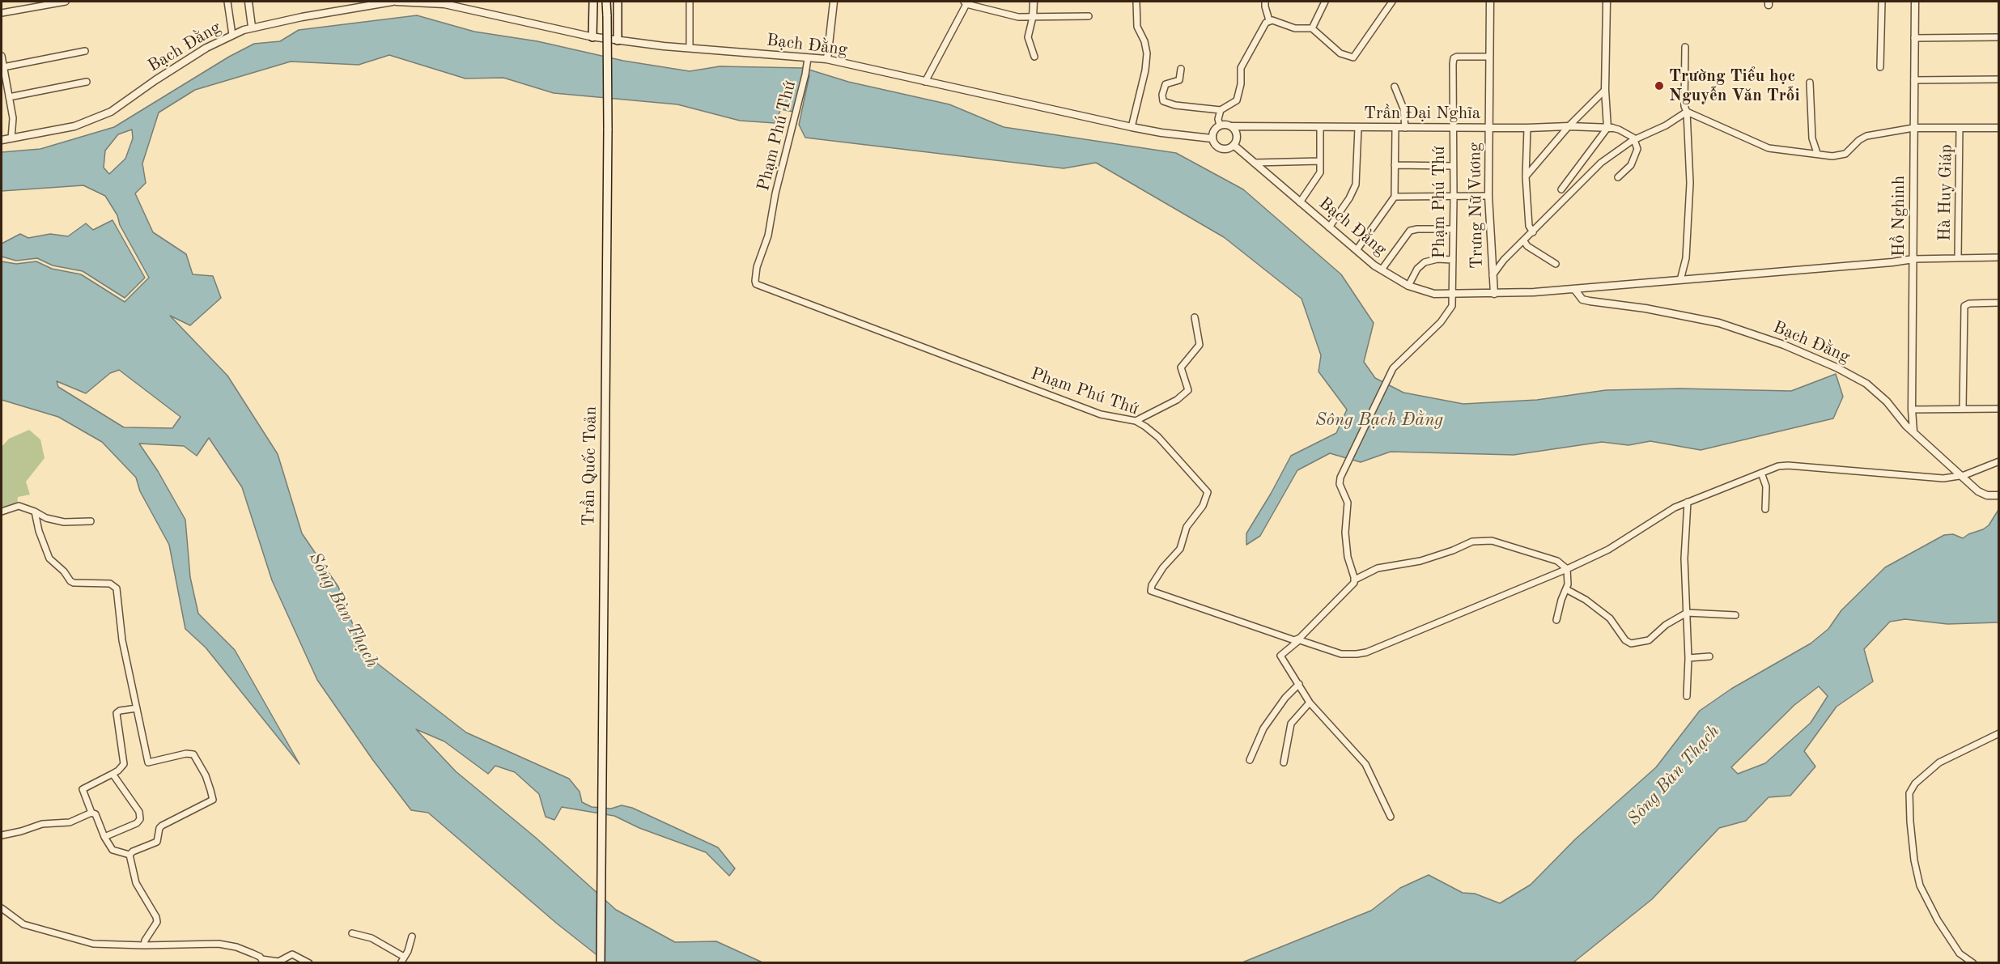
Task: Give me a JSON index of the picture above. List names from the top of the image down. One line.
{"streets":{"main road":["Trần Quốc Toản"],"street":["Bạch Đằng","Trần Đại Nghĩa","Phạm Phú Thứ","Hà Huy Giáp","Trưng Nữ Vương","Hồ Nghinh"]},"crossings":[["Bạch Đằng","Trần Đại Nghĩa"],["Bạch Đằng","Phạm Phú Thứ"],["Bạch Đằng","Trưng Nữ Vương"],["Bạch Đằng","Hồ Nghinh"],["Trần Đại Nghĩa","Phạm Phú Thứ"],["Trần Đại Nghĩa","Trưng Nữ Vương"],["Phạm Phú Thứ","Trưng Nữ Vương"]],"water":["Sông Bạch Đằng","Sông Bàn Thạch"],"places":["Trường Tiểu học Nguyễn Văn Trỗi"]}
